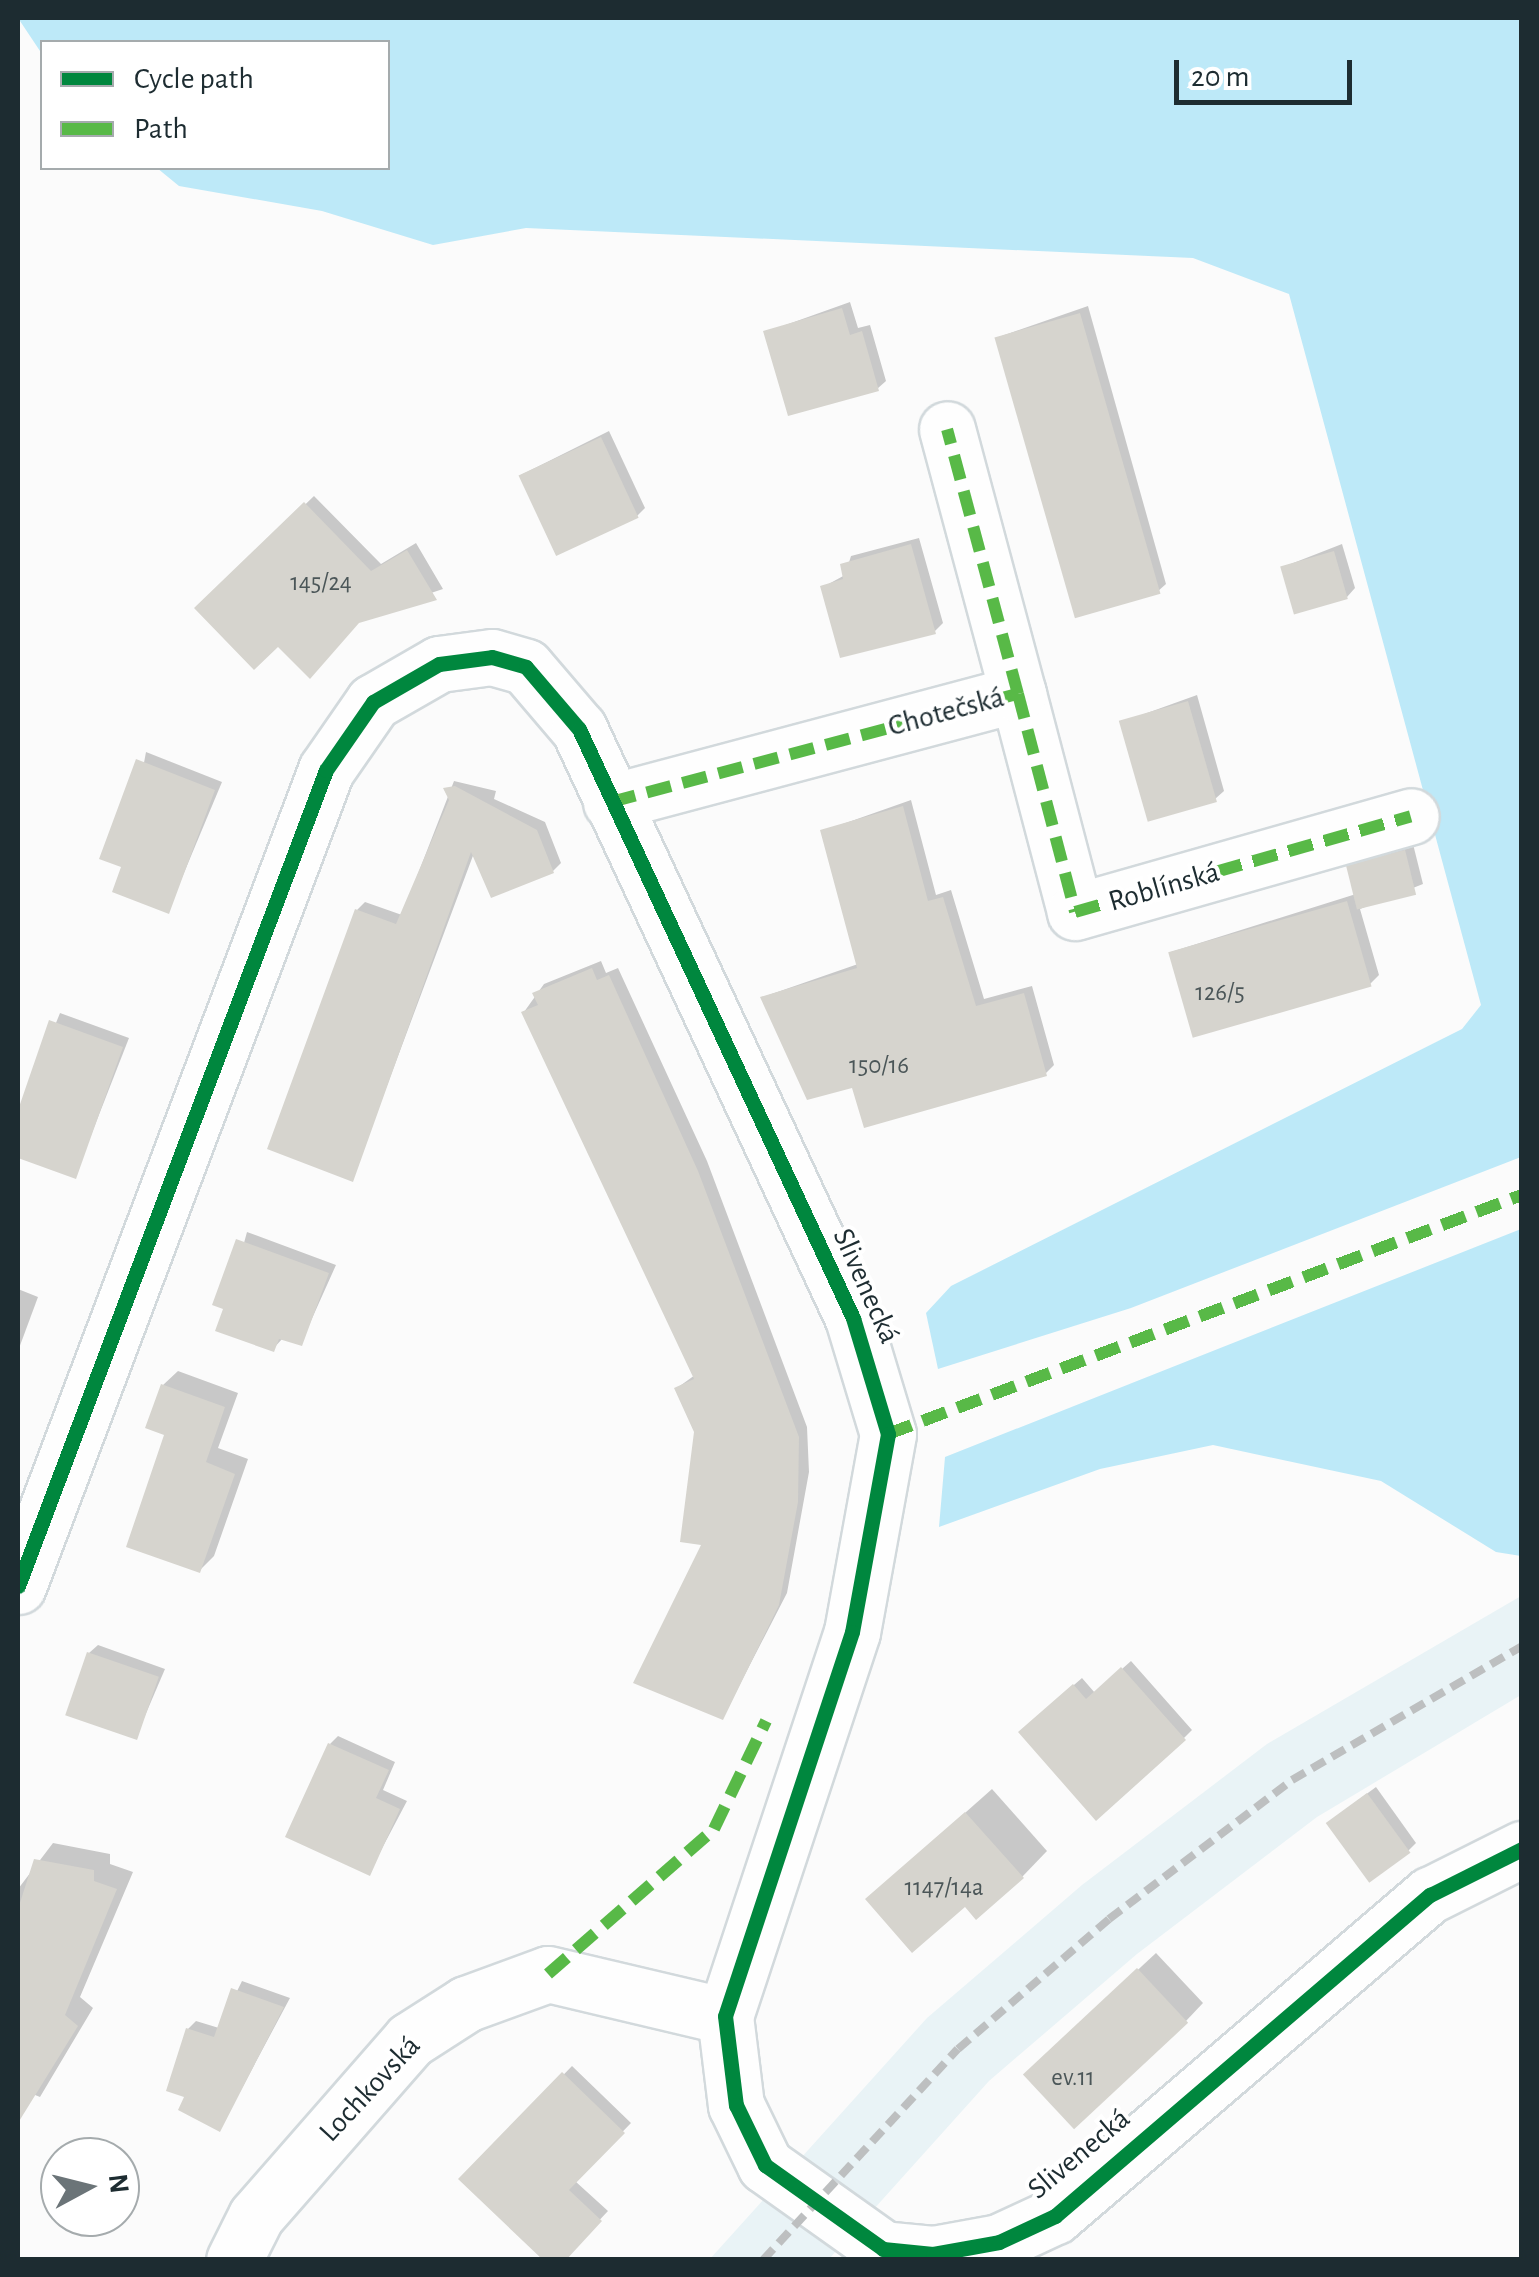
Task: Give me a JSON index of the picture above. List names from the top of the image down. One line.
{"streets":{"street":["Chotečská","Roblínská","Slivenecká","Lochkovská"]},"crossings":[["Chotečská","Roblínská"],["Chotečská","Slivenecká"],["Slivenecká","Lochkovská"]],"house_numbers":["145/24","126/5","150/16","1147/14a","ev.11"],"legend":["Cycle path","Path"],"scale_bar":"20 m","north":"right"}
